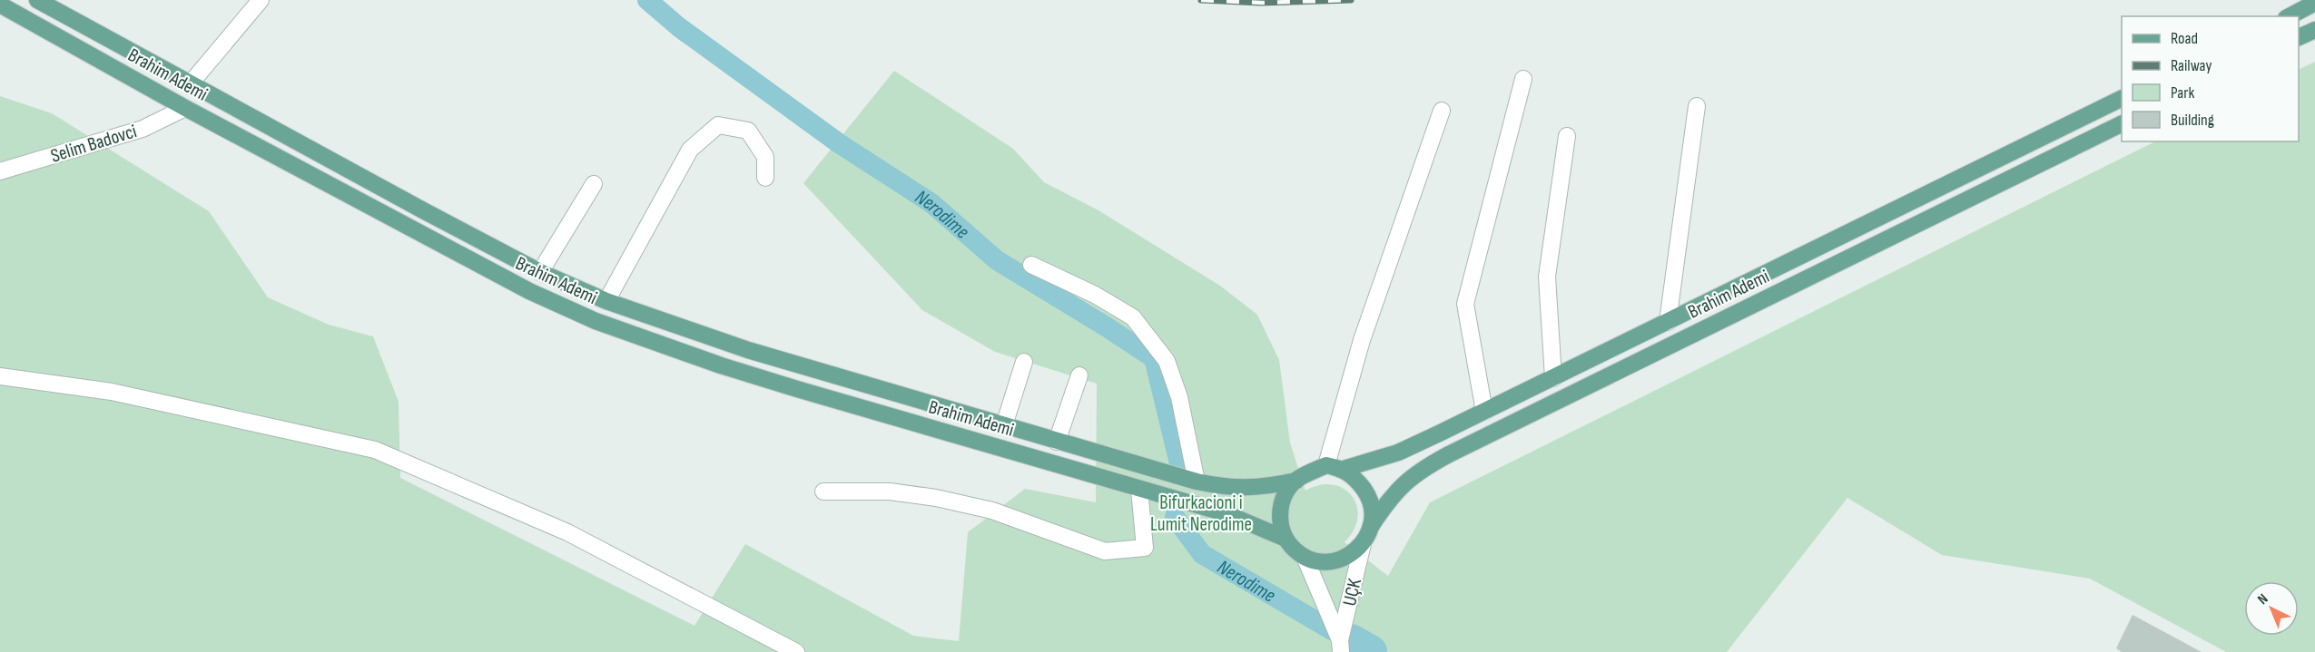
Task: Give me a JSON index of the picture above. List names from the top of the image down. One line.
{"streets":{"main road":["Brahim Ademi"],"street":["Selim Badovci","UÇK"]},"crossings":[["Brahim Ademi","Selim Badovci"],["Brahim Ademi","UÇK"]],"water":["Nerodime"],"parks":["Bifurkacioni i Lumit Nerodime"],"legend":["Road","Railway","Park","Building"],"north":"top left"}
